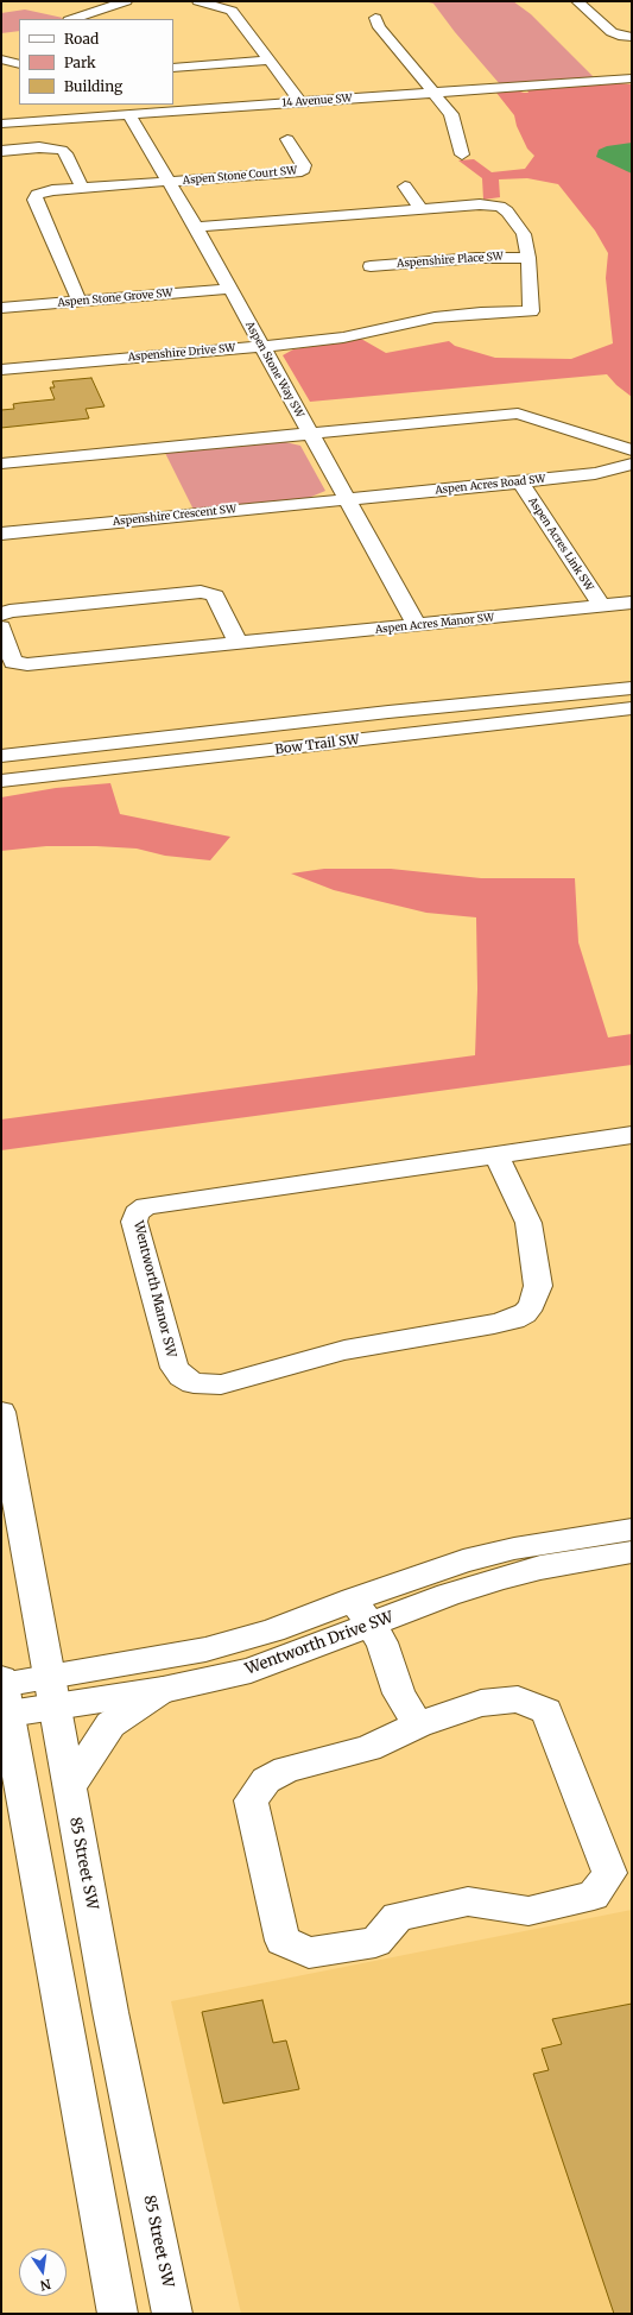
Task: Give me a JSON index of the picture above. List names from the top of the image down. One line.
{"streets":{"street":["14 Avenue SW","Aspen Stone Court SW","Aspenshire Place SW","Aspen Stone Grove SW","Aspenshire Drive SW","Aspen Stone Way SW","Aspen Acres Road SW","Aspenshire Crescent SW","Aspen Acres Link SW","Aspen Acres Manor SW","Bow Trail SW","Wentworth Manor SW","Wentworth Drive SW","85 Street SW"]},"crossings":[["14 Avenue SW","Aspen Stone Way SW"],["Aspen Stone Court SW","Aspen Stone Way SW"],["Aspenshire Place SW","Aspenshire Drive SW"],["Aspen Stone Grove SW","Aspen Stone Way SW"],["Aspenshire Drive SW","Aspen Stone Way SW"],["Aspen Stone Way SW","Aspen Acres Road SW"],["Aspen Stone Way SW","Aspenshire Crescent SW"],["Aspen Stone Way SW","Aspen Acres Manor SW"],["Aspen Acres Road SW","Aspenshire Crescent SW"],["Aspen Acres Road SW","Aspen Acres Link SW"],["Aspen Acres Link SW","Aspen Acres Manor SW"],["Wentworth Drive SW","85 Street SW"]],"legend":["Road","Park","Building"],"north":"bottom"}
